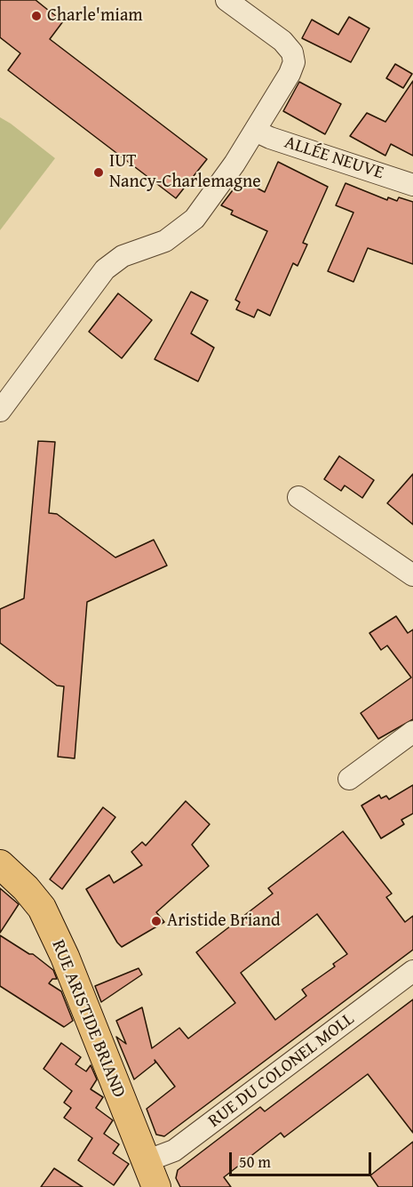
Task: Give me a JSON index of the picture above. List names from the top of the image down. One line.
{"streets":{"main road":["RUE ARISTIDE BRIAND"],"street":["ALLÉE NEUVE","RUE DU COLONEL MOLL"]},"crossings":[["RUE ARISTIDE BRIAND","RUE DU COLONEL MOLL"]],"places":["Charle'miam","IUT Nancy-Charlemagne","Aristide Briand"],"scale_bar":"50 m"}
